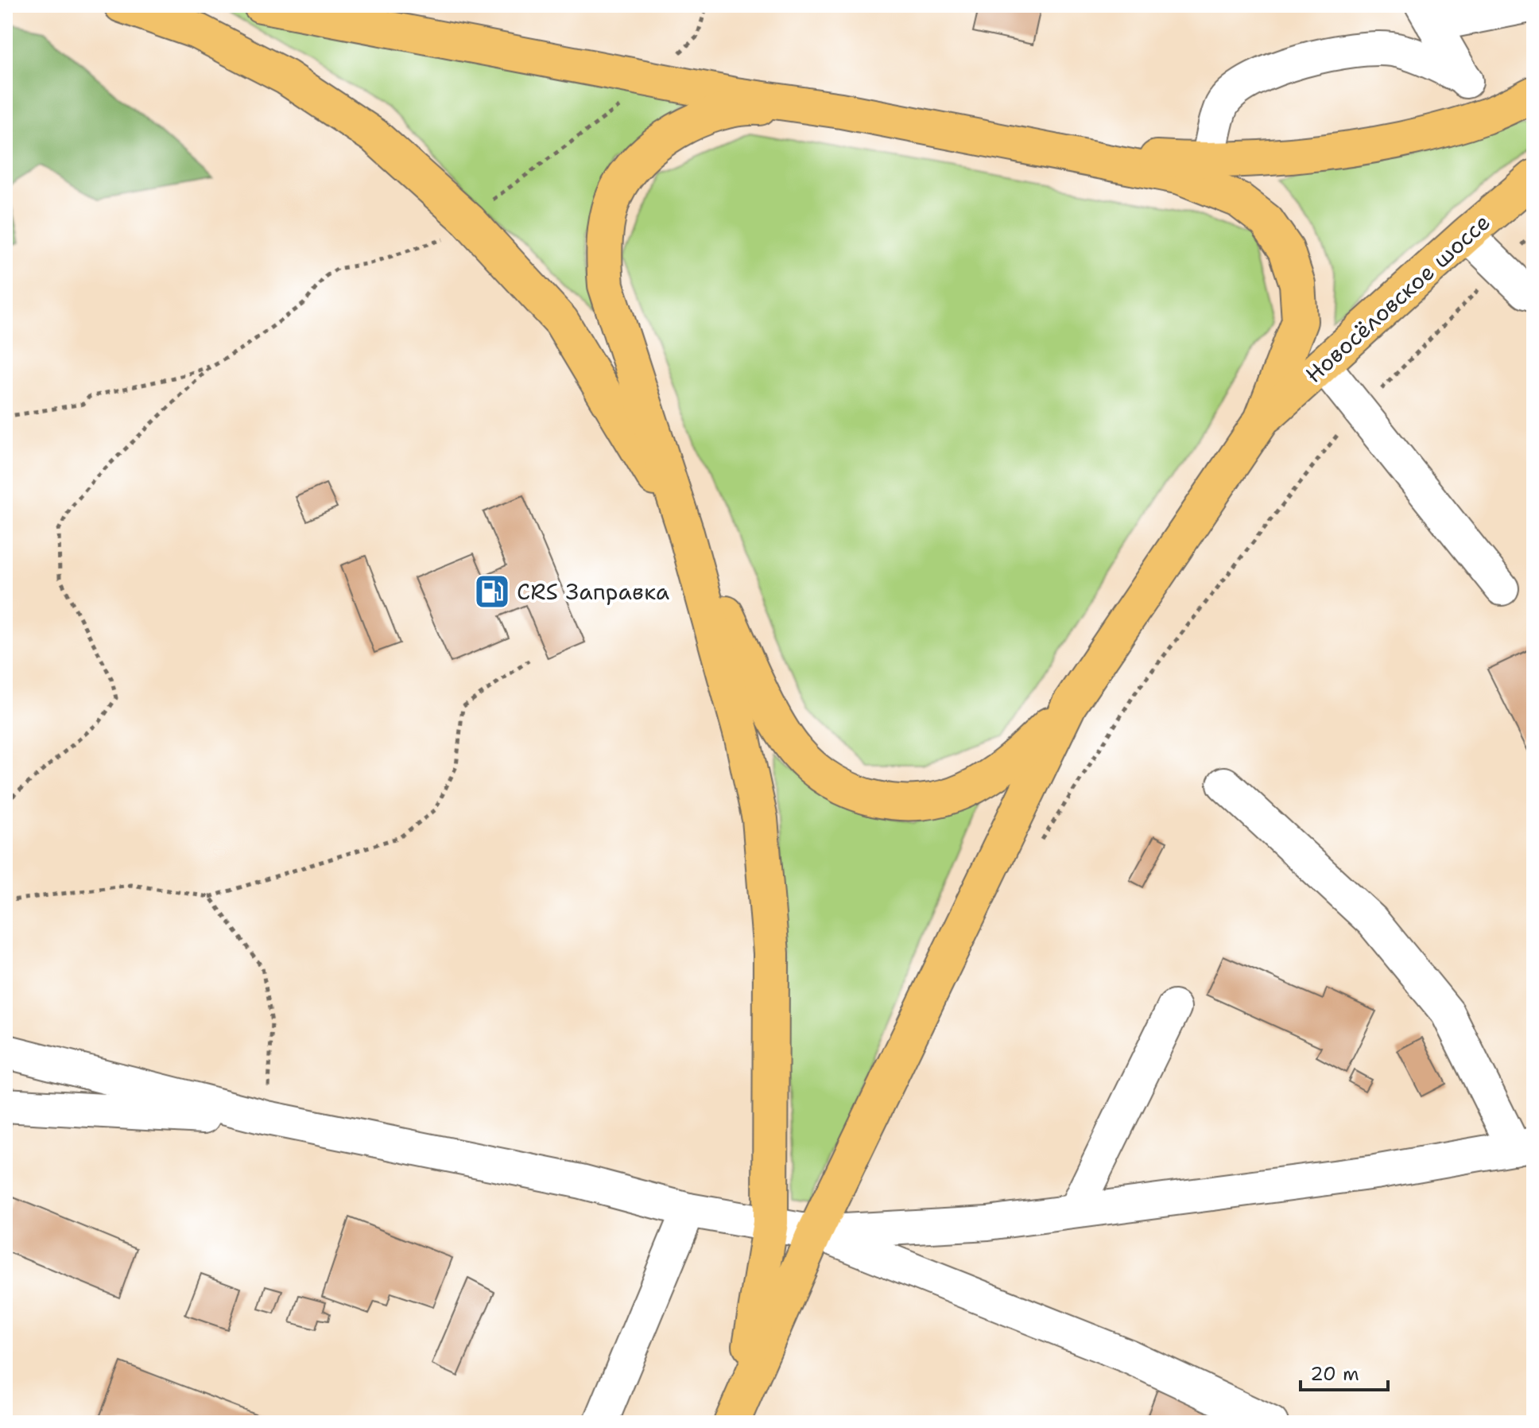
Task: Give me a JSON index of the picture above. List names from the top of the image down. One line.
{"streets":{"main road":["Новосёловское шоссе"]},"places":{"fuel station":["CRS Заправка"]},"scale_bar":"20 m"}
